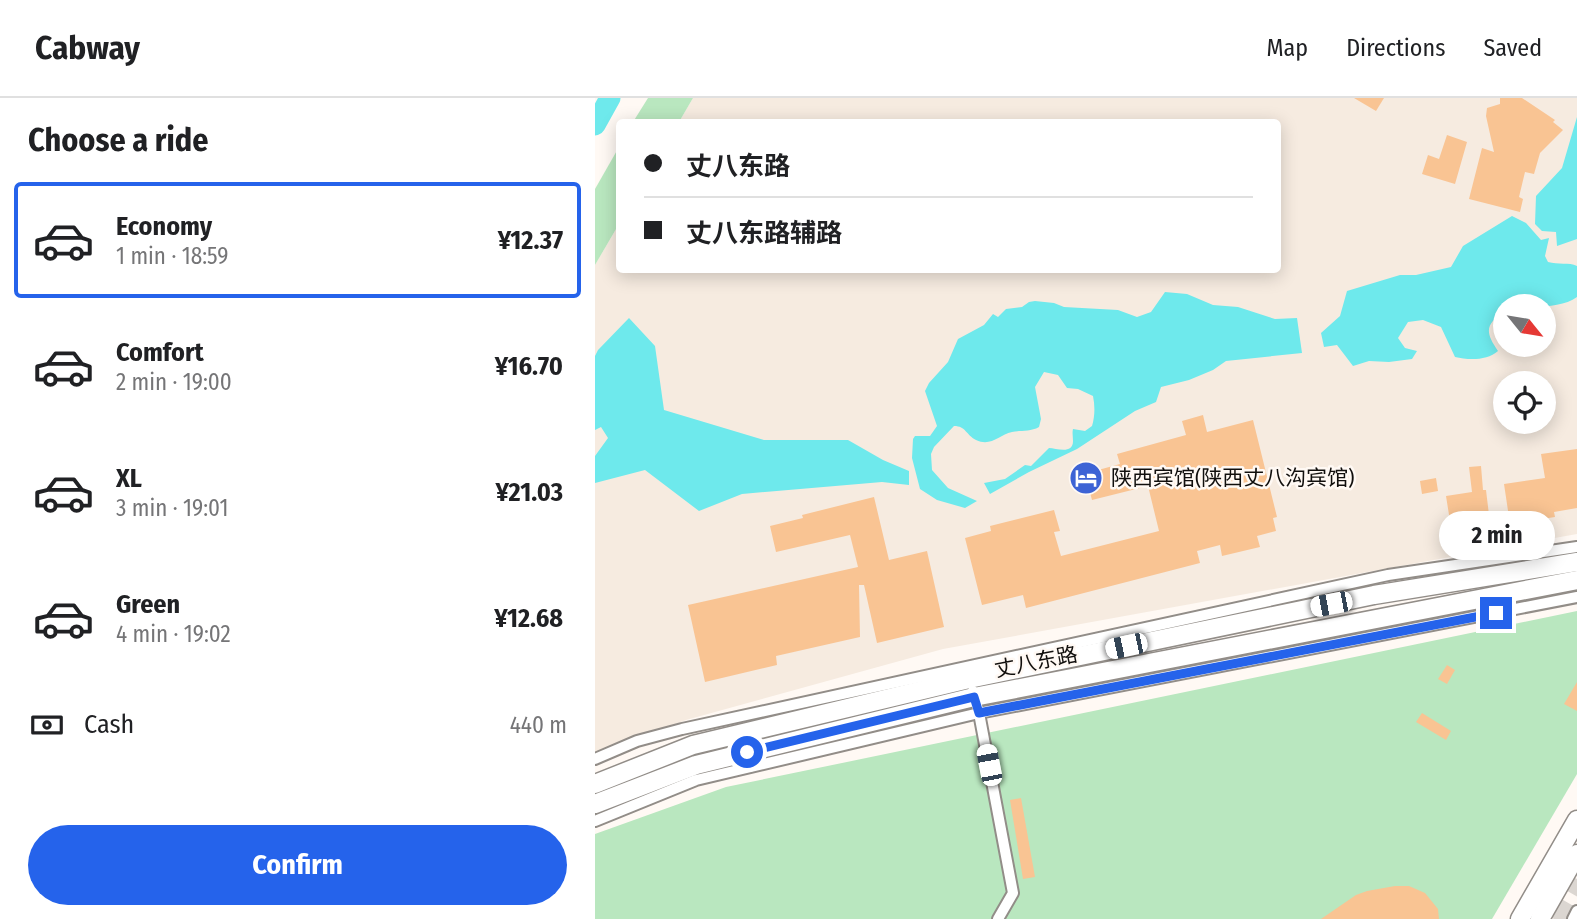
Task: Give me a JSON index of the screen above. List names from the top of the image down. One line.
{"streets":{"main road":["丈八东路"]},"places":{"hotel":["陕西宾馆(陕西丈八沟宾馆)"]},"north":"bottom right","page":{"header":"Cabway","nav":["Map","Directions","Saved"],"heading":"Choose a ride","banner":["丈八东路","丈八东路辅路"],"list":[{"name":"Economy","note":"1 min · 18:59","value":"¥12.37"},{"name":"Comfort","note":"2 min · 19:00","value":"¥16.70"},{"name":"XL","note":"3 min · 19:01","value":"¥21.03"},{"name":"Green","note":"4 min · 19:02","value":"¥12.68"}],"bubble":"2 min","pay":["Cash","440 m"],"buttons":"Confirm"}}
